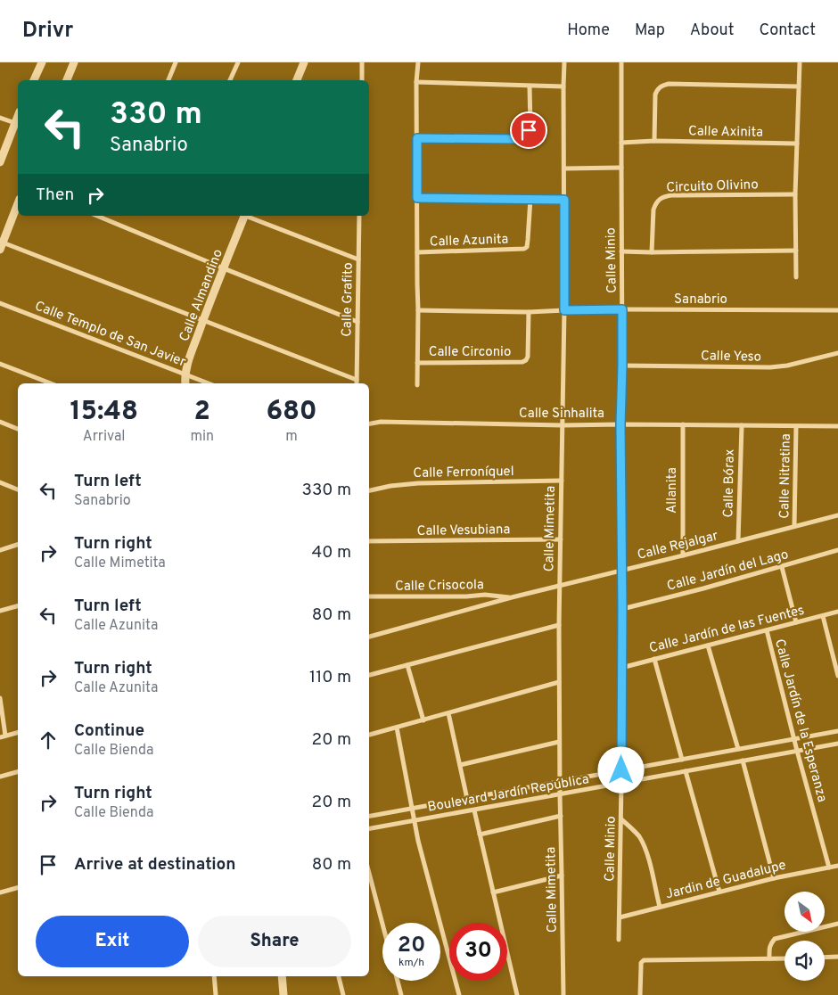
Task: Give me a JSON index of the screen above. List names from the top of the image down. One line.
{"streets":{"street":["Calle Axinita","Circuito Olivino","Calle Azunita","Calle Minio","Calle Almandino","Sanabrio","Calle Grafito","Calle Templo de San Javier","Calle Circonio","Calle Yeso","Calle Sinhalita","Calle Ferroníquel","Calle Nitratina","Calle Bórax","Allanita","Calle Mimetita","Calle Vesubiana","Calle Rejalgar","Calle Jardín del Lago","Calle Crisocola","Calle Jardín de las Fuentes","Calle Jardín de la Esperanza","Boulevard Jardín República","Jardin de Guadalupe"]},"crossings":[["Calle Axinita","Calle Minio"],["Calle Azunita","Calle Circonio"],["Calle Minio","Sanabrio"],["Calle Minio","Calle Yeso"],["Calle Minio","Calle Sinhalita"],["Calle Minio","Calle Rejalgar"],["Calle Minio","Calle Jardín del Lago"],["Calle Minio","Calle Jardín de las Fuentes"],["Calle Minio","Boulevard Jardín República"],["Calle Minio","Jardin de Guadalupe"],["Calle Almandino","Calle Templo de San Javier"],["Sanabrio","Calle Mimetita"],["Calle Sinhalita","Calle Nitratina"],["Calle Sinhalita","Calle Bórax"],["Calle Sinhalita","Allanita"],["Calle Sinhalita","Calle Mimetita"],["Calle Ferroníquel","Calle Mimetita"],["Calle Nitratina","Calle Rejalgar"],["Calle Bórax","Calle Rejalgar"],["Allanita","Calle Rejalgar"],["Calle Mimetita","Calle Vesubiana"],["Calle Mimetita","Calle Rejalgar"],["Calle Mimetita","Boulevard Jardín República"],["Calle Rejalgar","Calle Crisocola"],["Calle Jardín de las Fuentes","Calle Jardín de la Esperanza"],["Calle Jardín de la Esperanza","Boulevard Jardín República"],["Calle Jardín de la Esperanza","Jardin de Guadalupe"]],"north":"bottom right","page":{"header":"Drivr","nav":["Home","Map","About","Contact"],"turn":["330 m","Sanabrio"],"then":"Then","eta":["15:48","Arrival","2","min","680","m"],"list":[{"name":"Turn left","note":"Sanabrio","value":"330 m"},{"name":"Turn right","note":"Calle Mimetita","value":"40 m"},{"name":"Turn left","note":"Calle Azunita","value":"80 m"},{"name":"Turn right","note":"Calle Azunita","value":"110 m"},{"name":"Continue","note":"Calle Bienda","value":"20 m"},{"name":"Turn right","note":"Calle Bienda","value":"20 m"},{"name":"Arrive at destination","value":"80 m"}],"buttons":["Exit","Share"],"speed":"20 km/h","limit":"30"}}
